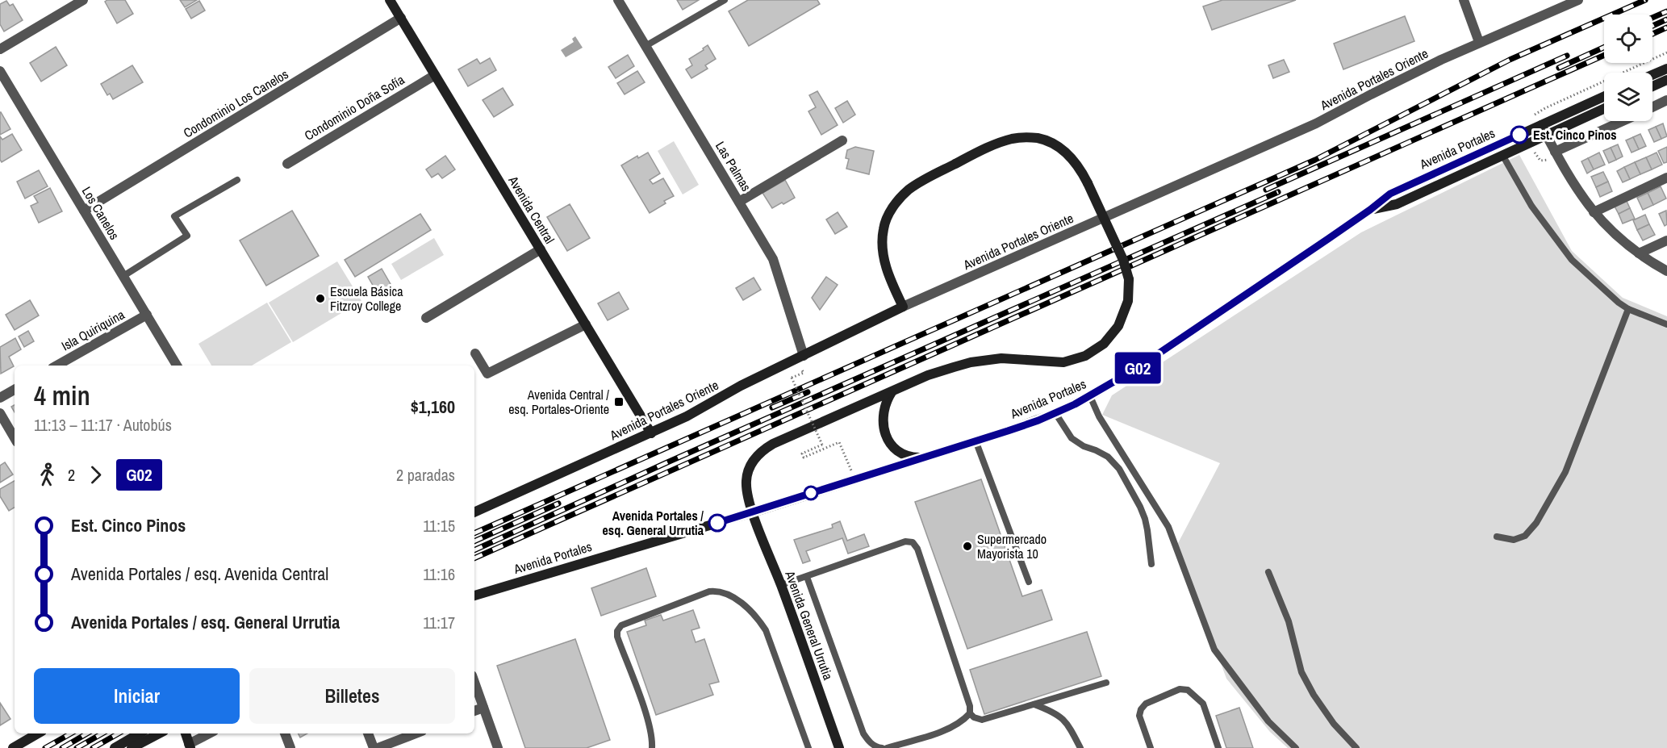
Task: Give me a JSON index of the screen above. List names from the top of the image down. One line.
{"streets":{"main road":["Avenida Portales Oriente","Avenida Portales","Avenida Central","Avenida General Urrutia"],"street":["Condominio Los Canelos","Condominio Doña Sofía","Las Palmas","Los Canelos","Isla Quiriquina"]},"crossings":[["Avenida Portales Oriente","Avenida Portales"],["Avenida Portales Oriente","Las Palmas"],["Avenida Portales Oriente","Avenida Central"],["Condominio Los Canelos","Avenida Central"],["Condominio Los Canelos","Los Canelos"],["Condominio Doña Sofía","Avenida Central"],["Avenida Portales","Avenida General Urrutia"],["Los Canelos","Isla Quiriquina"]],"places":{"other":["Est. Cinco Pinos","Escuela Básica Fitzroy College","Avenida Portales / esq. General Urrutia","Supermercado Mayorista 10"],"transit":["Avenida Central / esq. Portales-Oriente"]},"lines":["bus line G02"],"page":{"on_map":"G02","heading":["4 min","11:13 – 11:17 · Autobús","$1,160"],"legs":["2","G02","2 paradas"],"list":[{"name":"Est. Cinco Pinos","value":"11:15"},{"name":"Avenida Portales / esq. Avenida Central","value":"11:16"},{"name":"Avenida Portales / esq. General Urrutia","value":"11:17"}],"buttons":["Iniciar","Billetes"]}}
